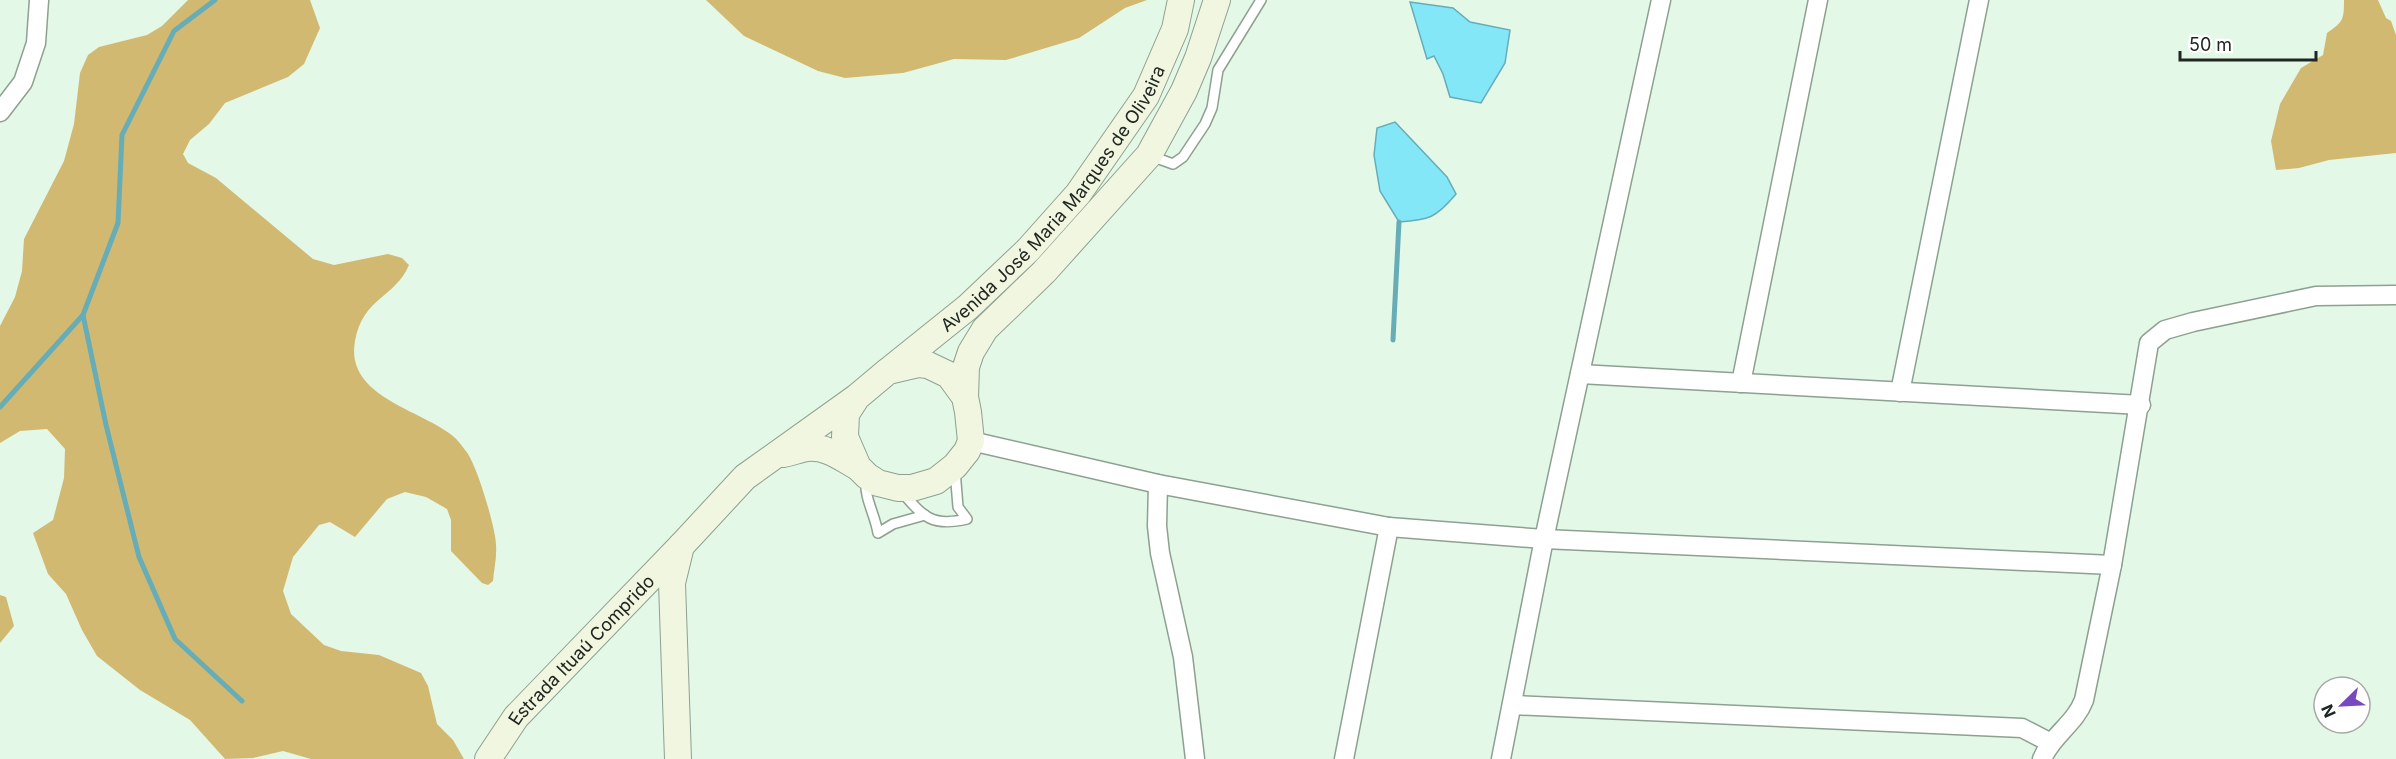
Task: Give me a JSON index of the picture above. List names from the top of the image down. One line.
{"streets":{"main road":["Avenida José Maria Marques de Oliveira","Estrada Ituaú Comprido"]},"crossings":[["Avenida José Maria Marques de Oliveira","Estrada Ituaú Comprido"]],"scale_bar":"50 m","north":"bottom left"}
